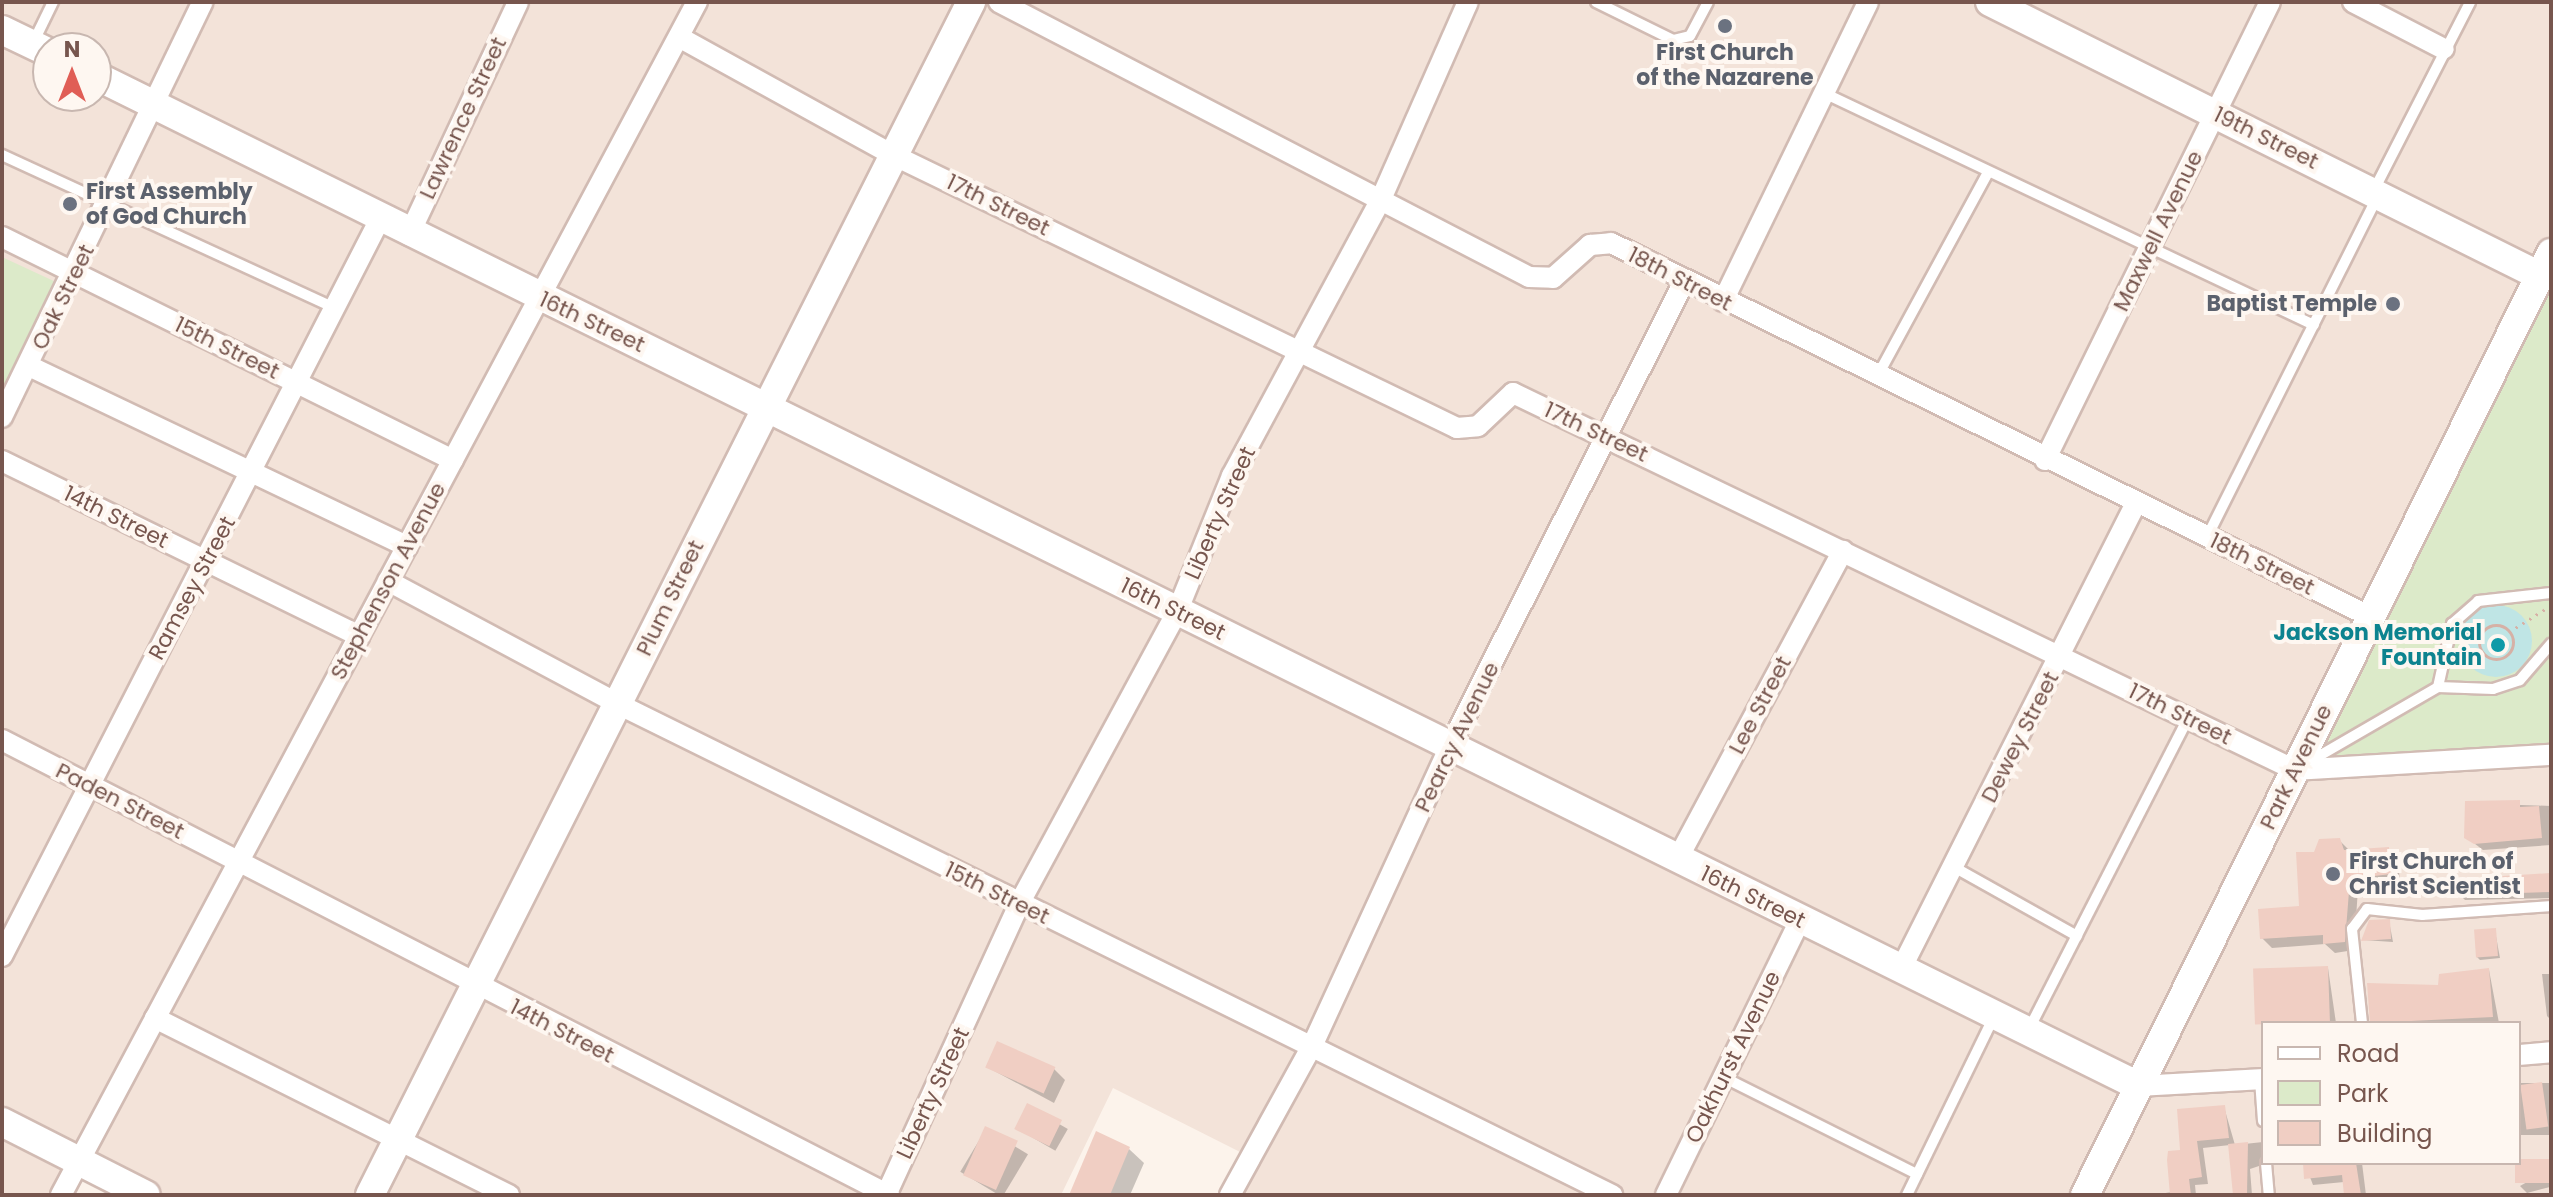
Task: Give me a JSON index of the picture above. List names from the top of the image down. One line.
{"streets":{"street":["Lawrence Street","19th Street","17th Street","Maxwell Avenue","18th Street","Oak Street","16th Street","15th Street","Liberty Street","14th Street","Stephenson Avenue","Ramsey Street","Plum Street","Lee Street","Pearcy Avenue","Dewey Street","Park Avenue","Paden Street","Oakhurst Avenue"]},"crossings":[["Lawrence Street","16th Street"],["19th Street","Maxwell Avenue"],["19th Street","Park Avenue"],["17th Street","Liberty Street"],["17th Street","Stephenson Avenue"],["17th Street","Plum Street"],["17th Street","Lee Street"],["17th Street","Pearcy Avenue"],["17th Street","Dewey Street"],["17th Street","Park Avenue"],["Maxwell Avenue","18th Street"],["18th Street","Liberty Street"],["18th Street","Pearcy Avenue"],["18th Street","Dewey Street"],["18th Street","Park Avenue"],["Oak Street","16th Street"],["Oak Street","15th Street"],["16th Street","Liberty Street"],["16th Street","Stephenson Avenue"],["16th Street","Ramsey Street"],["16th Street","Plum Street"],["16th Street","Lee Street"],["16th Street","Pearcy Avenue"],["16th Street","Dewey Street"],["16th Street","Park Avenue"],["16th Street","Oakhurst Avenue"],["15th Street","Liberty Street"],["15th Street","Stephenson Avenue"],["15th Street","Ramsey Street"],["15th Street","Plum Street"],["15th Street","Pearcy Avenue"],["Liberty Street","14th Street"],["14th Street","Stephenson Avenue"],["14th Street","Ramsey Street"],["14th Street","Plum Street"],["14th Street","Paden Street"],["Stephenson Avenue","Paden Street"],["Ramsey Street","Paden Street"]],"places":["First Church of the Nazarene","First Assembly of God Church","Baptist Temple","Jackson Memorial Fountain","First Church of Christ Scientist"],"legend":["Road","Park","Building"],"north":"top"}
